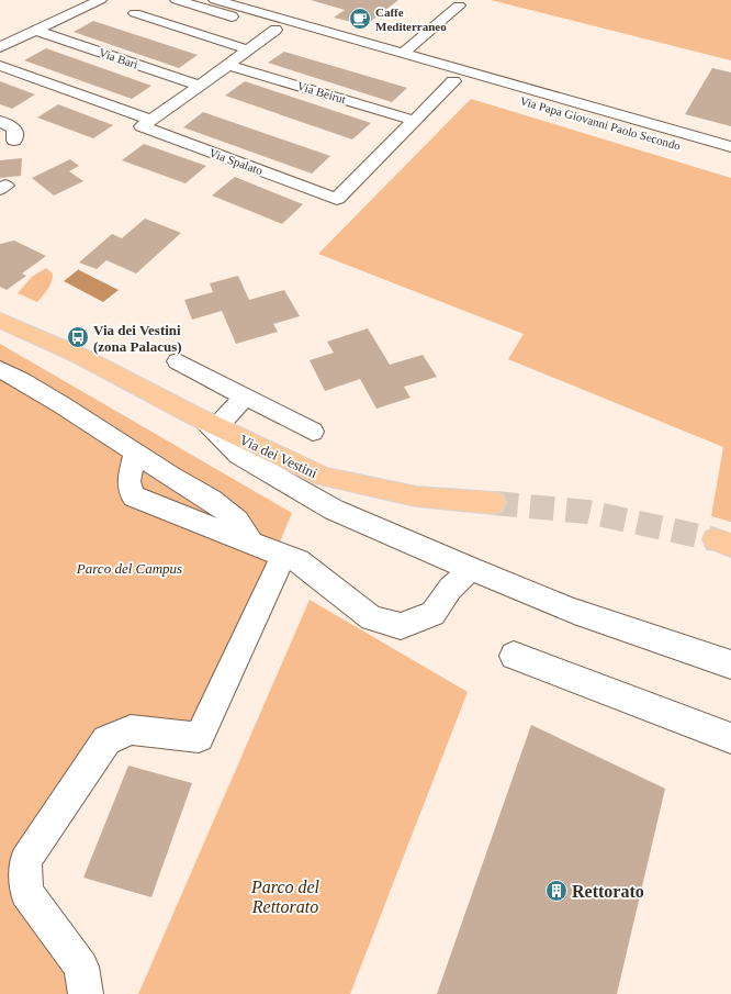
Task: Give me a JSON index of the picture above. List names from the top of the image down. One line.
{"streets":{"main road":["Via dei Vestini"],"street":["Via Bari","Via Beirut","Via Papa Giovanni Paolo Secondo","Via Spalato"]},"crossings":[["Via Beirut","Via Spalato"],["Via Papa Giovanni Paolo Secondo","Via Spalato"]],"parks":["Parco del Campus","Parco del Rettorato"],"places":{"cafe":["Caffe Mediterraneo"],"bus stop":["Via dei Vestini (zona Palacus)"],"building":["Rettorato"]}}
